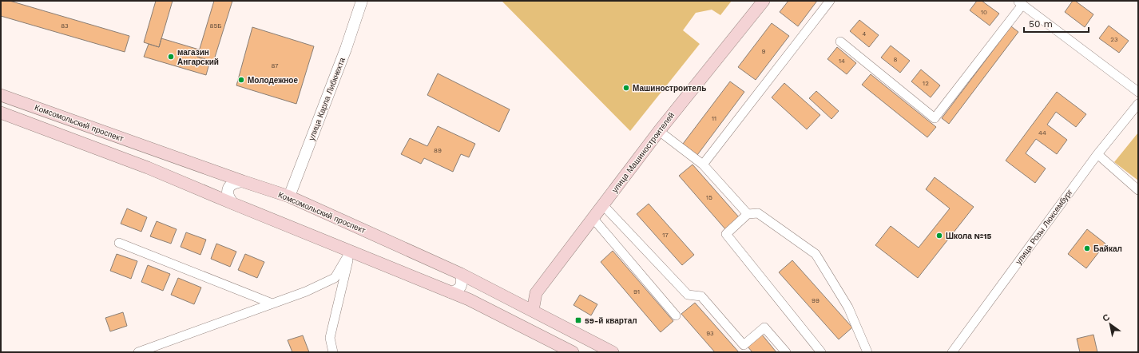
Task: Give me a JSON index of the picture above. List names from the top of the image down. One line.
{"streets":{"main road":["Комсомольский проспект","улица Машиностроителей"],"street":["улица Карла Либкнехта","улица Розы Люксембург"]},"crossings":[["улица Карла Либкнехта","Комсомольский проспект"],["Комсомольский проспект","улица Машиностроителей"]],"places":{"other":["магазин Ангарский","Молодежное","Машиностроитель","Школа №15","Байкал"],"transit":["59-й квартал"]},"house_numbers":["10","83","85Б","4","23","9","8","14","87","12","11","44","89","15","17","91","99","93"],"scale_bar":"50 m","north":"top left"}
